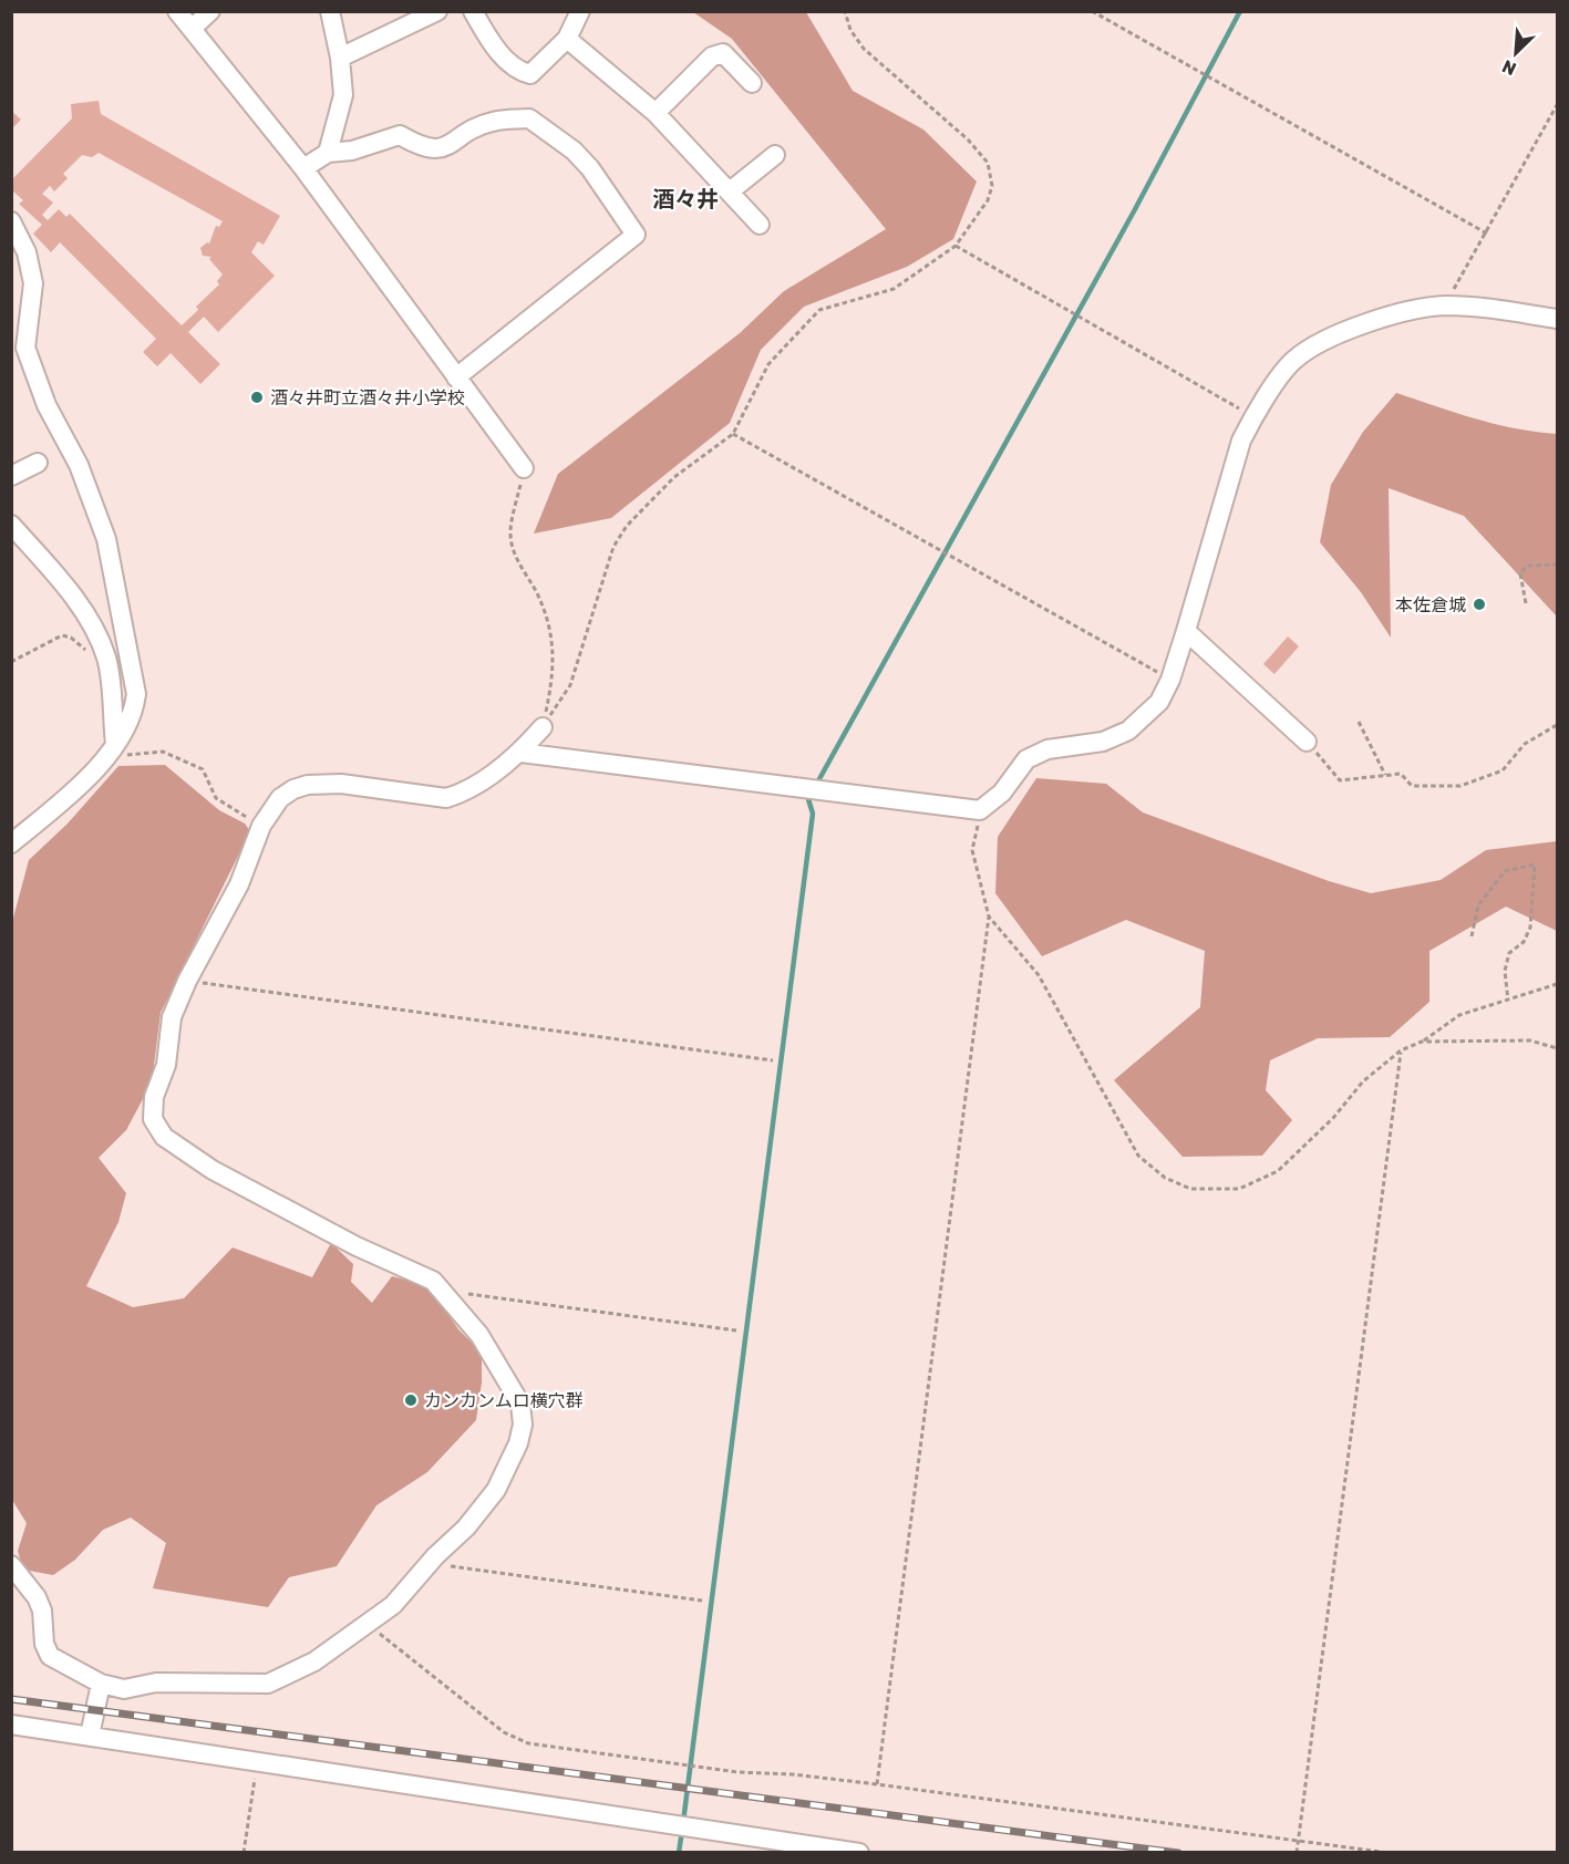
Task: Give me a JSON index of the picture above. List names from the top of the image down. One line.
{"districts":["酒々井"],"places":["酒々井町立酒々井小学校","本佐倉城","カンカンムロ横穴群"],"north":"bottom left"}
